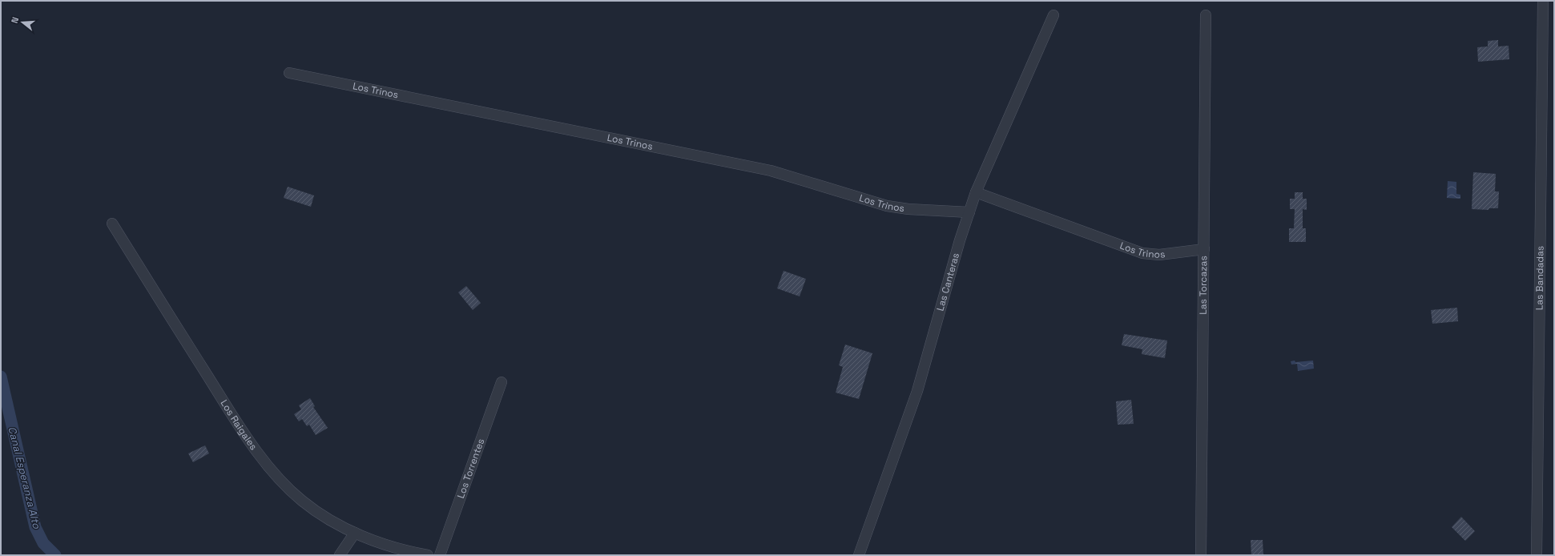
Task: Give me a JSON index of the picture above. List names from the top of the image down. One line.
{"streets":{"street":["Los Trinos","Las Bandadas","Las Canteras","Las Torcazas","Los Raigales","Los Torrentes"]},"crossings":[["Los Trinos","Las Canteras"],["Los Trinos","Las Torcazas"]],"water":["Canal Esperanza Alto"],"north":"left"}
